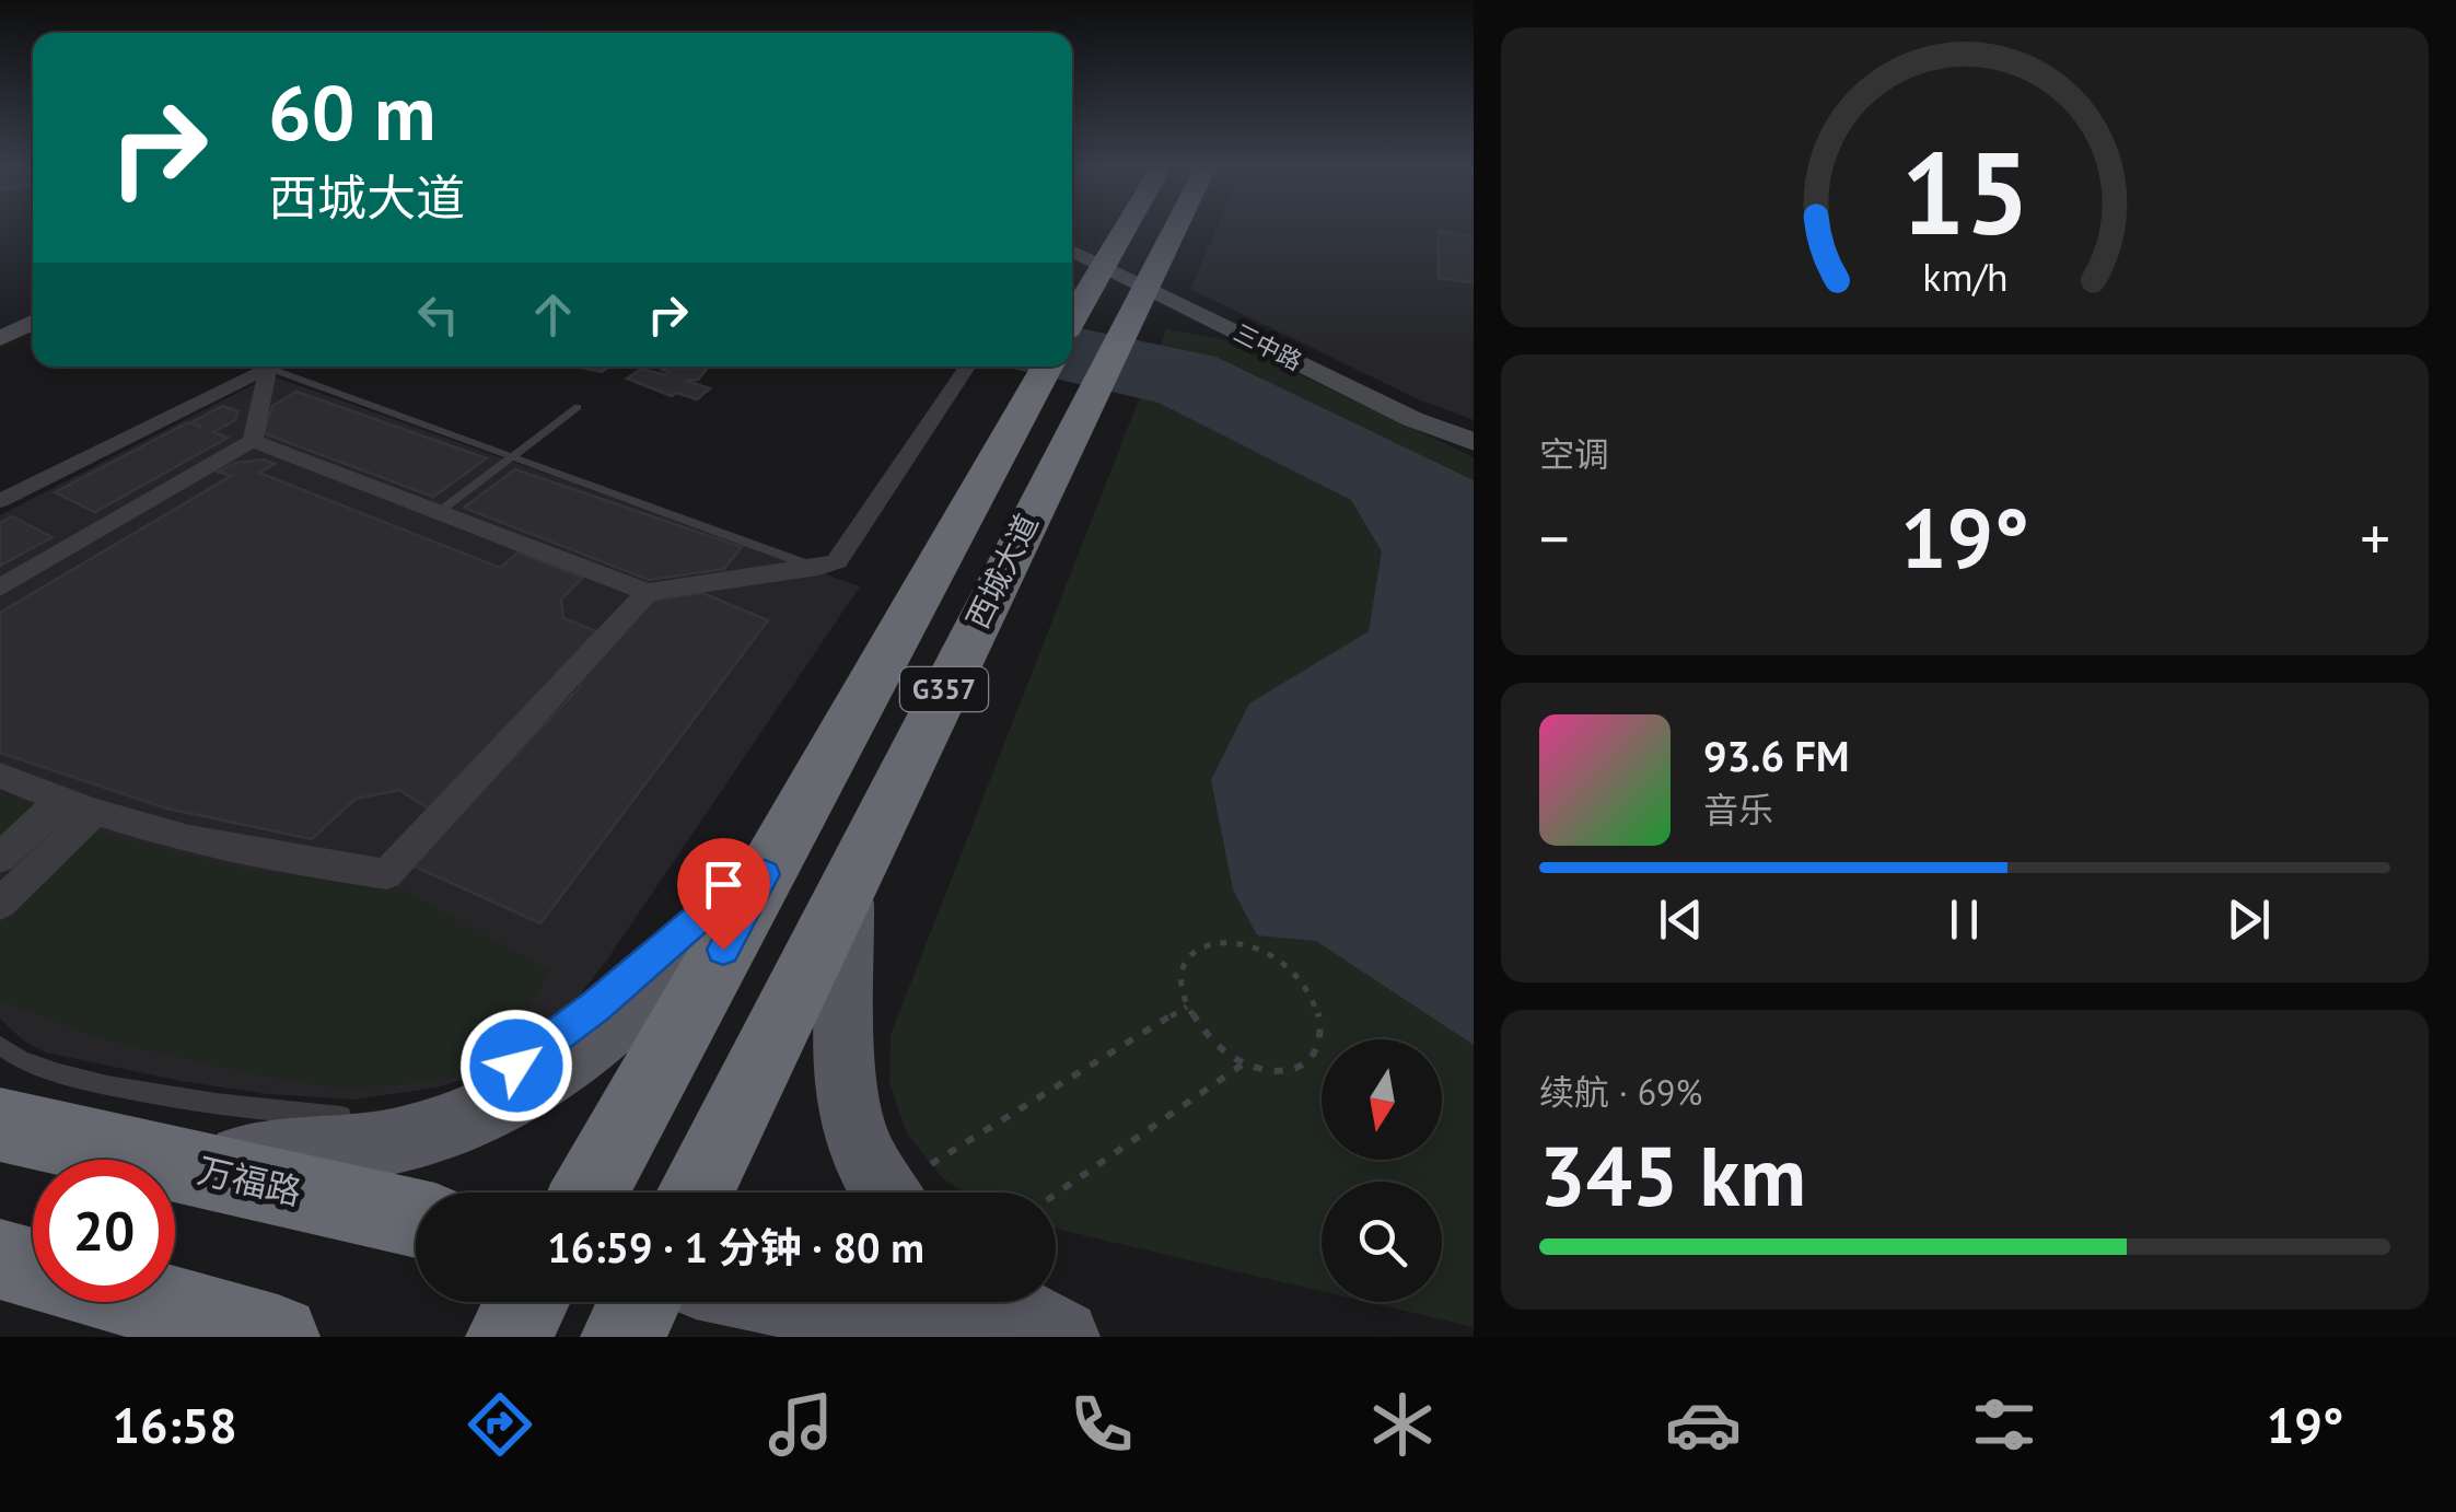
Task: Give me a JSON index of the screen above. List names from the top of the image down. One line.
{"streets":{"highway":["西城大道","G357","万福路"],"main road":["三中路"]},"crossings":[["三中路","西城大道"]],"north":"bottom","page":{"turn":["60 m","西城大道"],"tile":["空调",["续航 · 69%","345 km"]],"heat":["−","19°","+"],"song":["93.6 FM","音乐"],"limit":"20","trip":"16:59 · 1 分钟 · 80 m","tabs":["16:58","19°"],"gauge":["15","km/h"]}}
